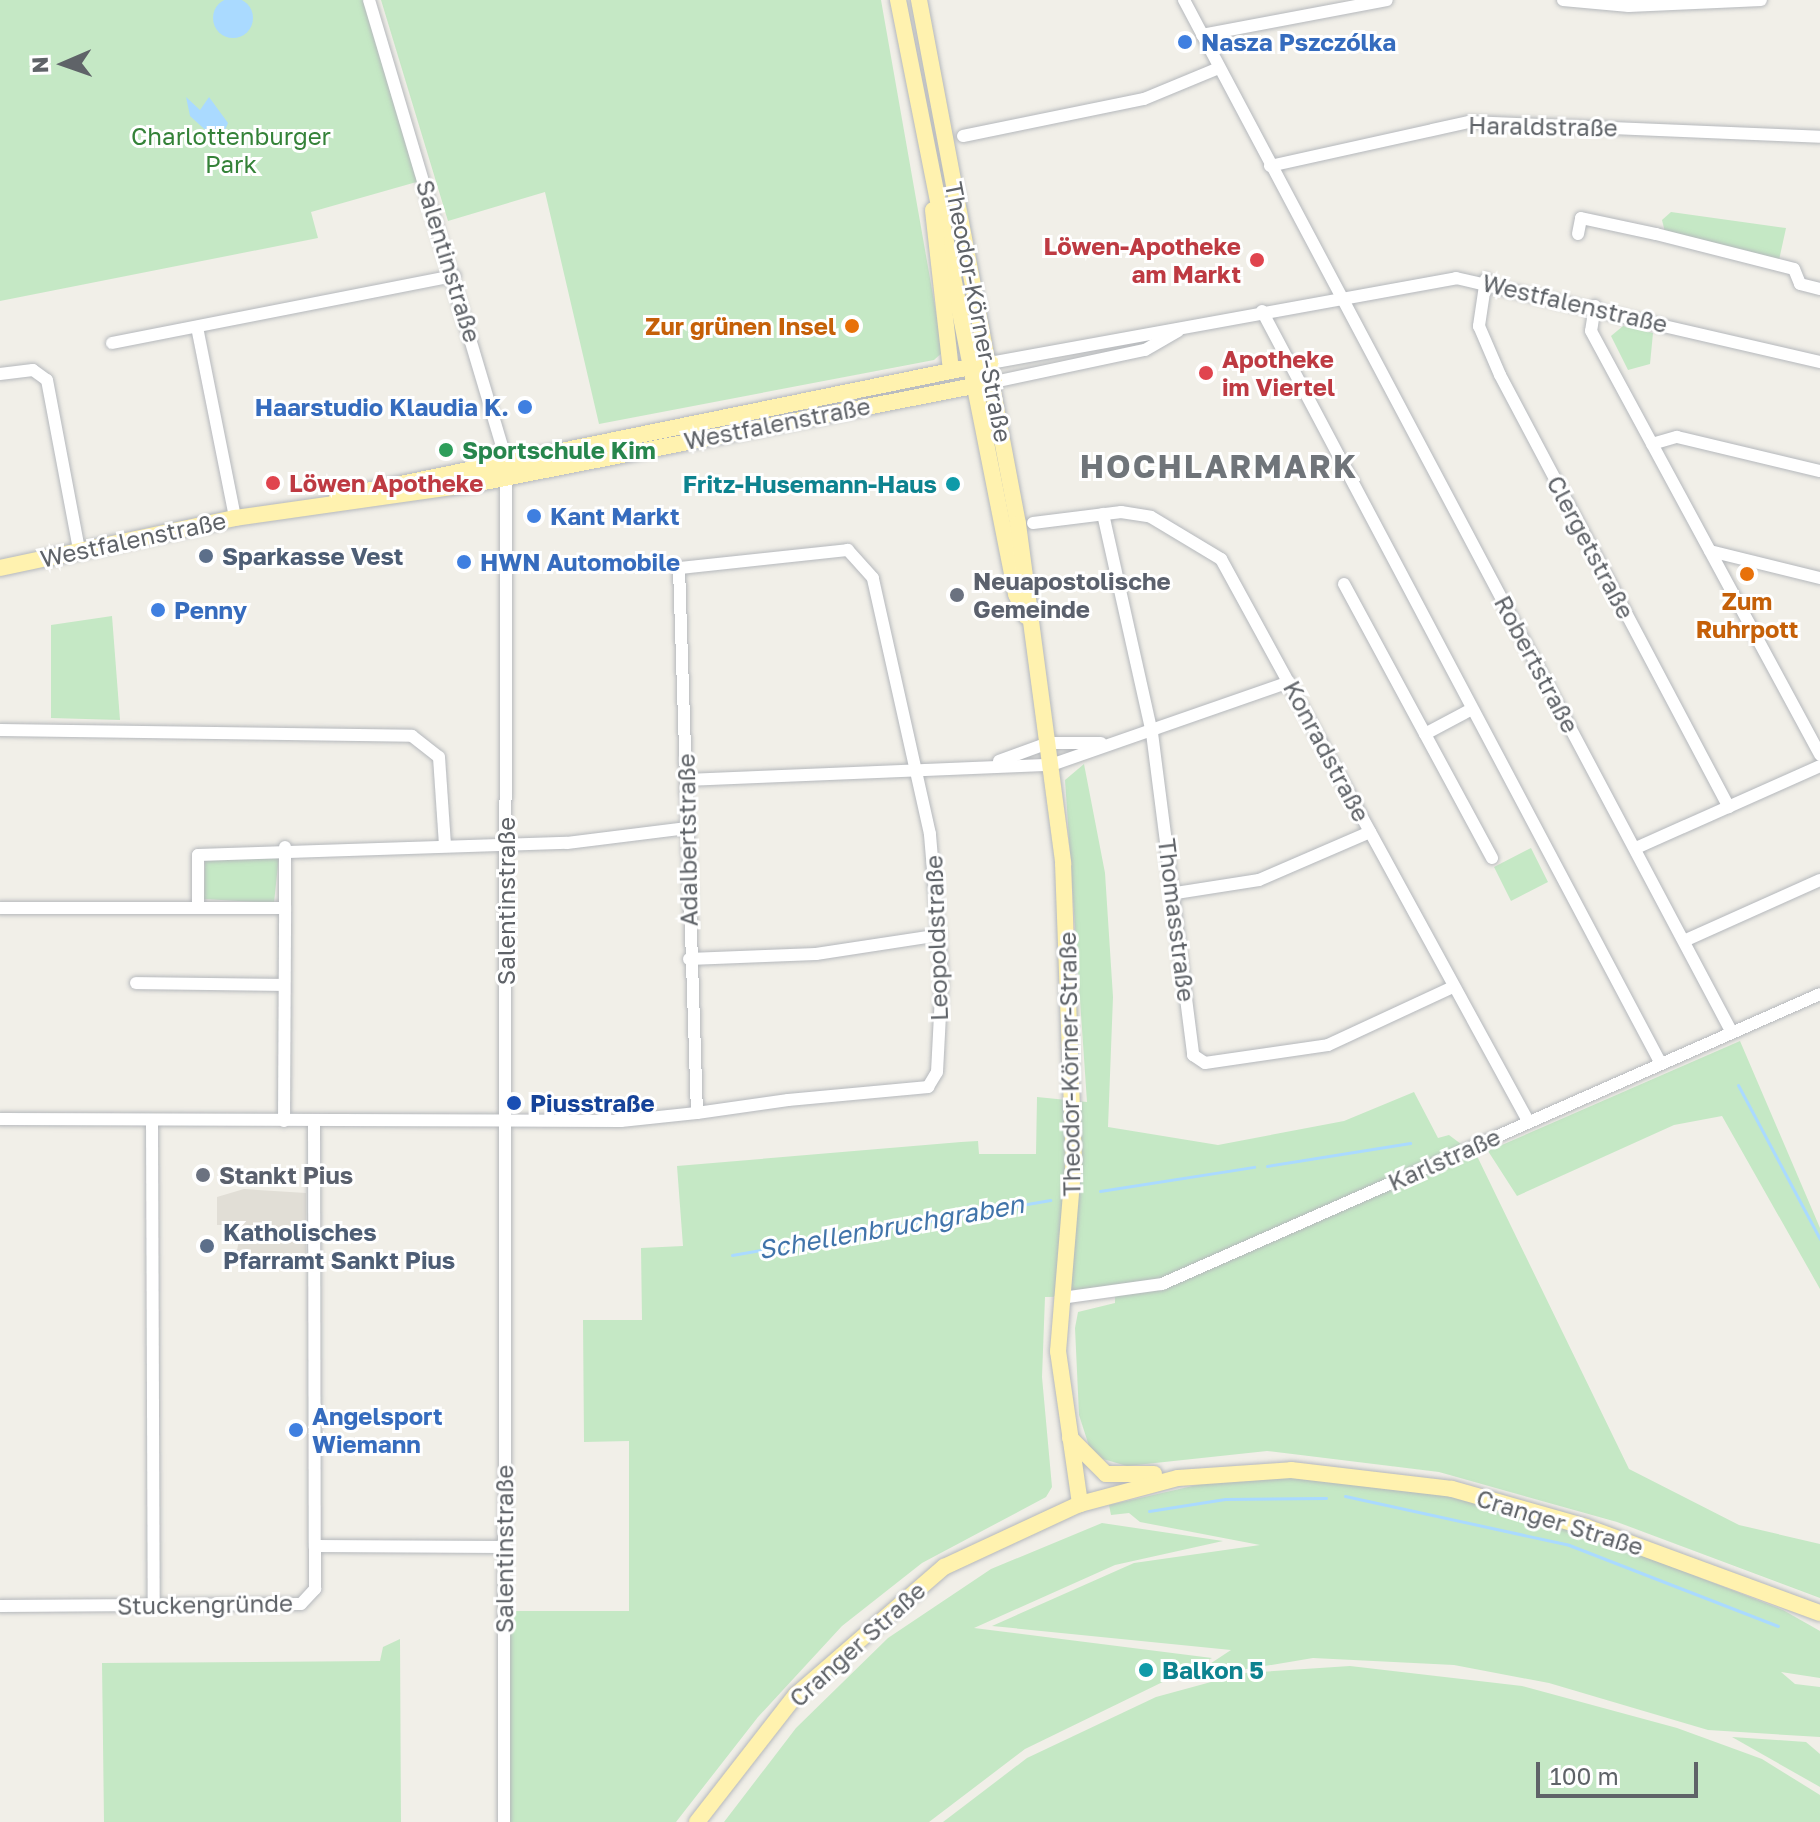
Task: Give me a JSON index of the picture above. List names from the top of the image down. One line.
{"streets":{"main road":["Westfalenstraße","Theodor-Körner-Straße","Cranger Straße"],"street":["Haraldstraße","Salentinstraße","Clergetstraße","Robertstraße","Konradstraße","Adalbertstraße","Thomasstraße","Leopoldstraße","Karlstraße","Stuckengründe"]},"crossings":[["Haraldstraße","Robertstraße"],["Salentinstraße","Westfalenstraße"],["Salentinstraße","Leopoldstraße"],["Westfalenstraße","Theodor-Körner-Straße"],["Westfalenstraße","Clergetstraße"],["Westfalenstraße","Robertstraße"],["Theodor-Körner-Straße","Karlstraße"],["Theodor-Körner-Straße","Cranger Straße"],["Robertstraße","Karlstraße"],["Konradstraße","Thomasstraße"],["Konradstraße","Karlstraße"],["Adalbertstraße","Leopoldstraße"]],"districts":["HOCHLARMARK"],"water":["Schellenbruchgraben"],"parks":["Charlottenburger Park"],"places":["Nasza Pszczólka","Löwen-Apotheke am Markt","Zur grünen Insel","Apotheke im Viertel","Haarstudio Klaudia K.","Sportschule Kim","Löwen Apotheke","Fritz-Husemann-Haus","Kant Markt","Sparkasse Vest","HWN Automobile","Zum Ruhrpott","Neuapostolische Gemeinde","Penny","Piusstraße","Stankt Pius","Katholisches Pfarramt Sankt Pius","Angelsport Wiemann","Balkon 5"],"scale_bar":"100 m","north":"left"}
